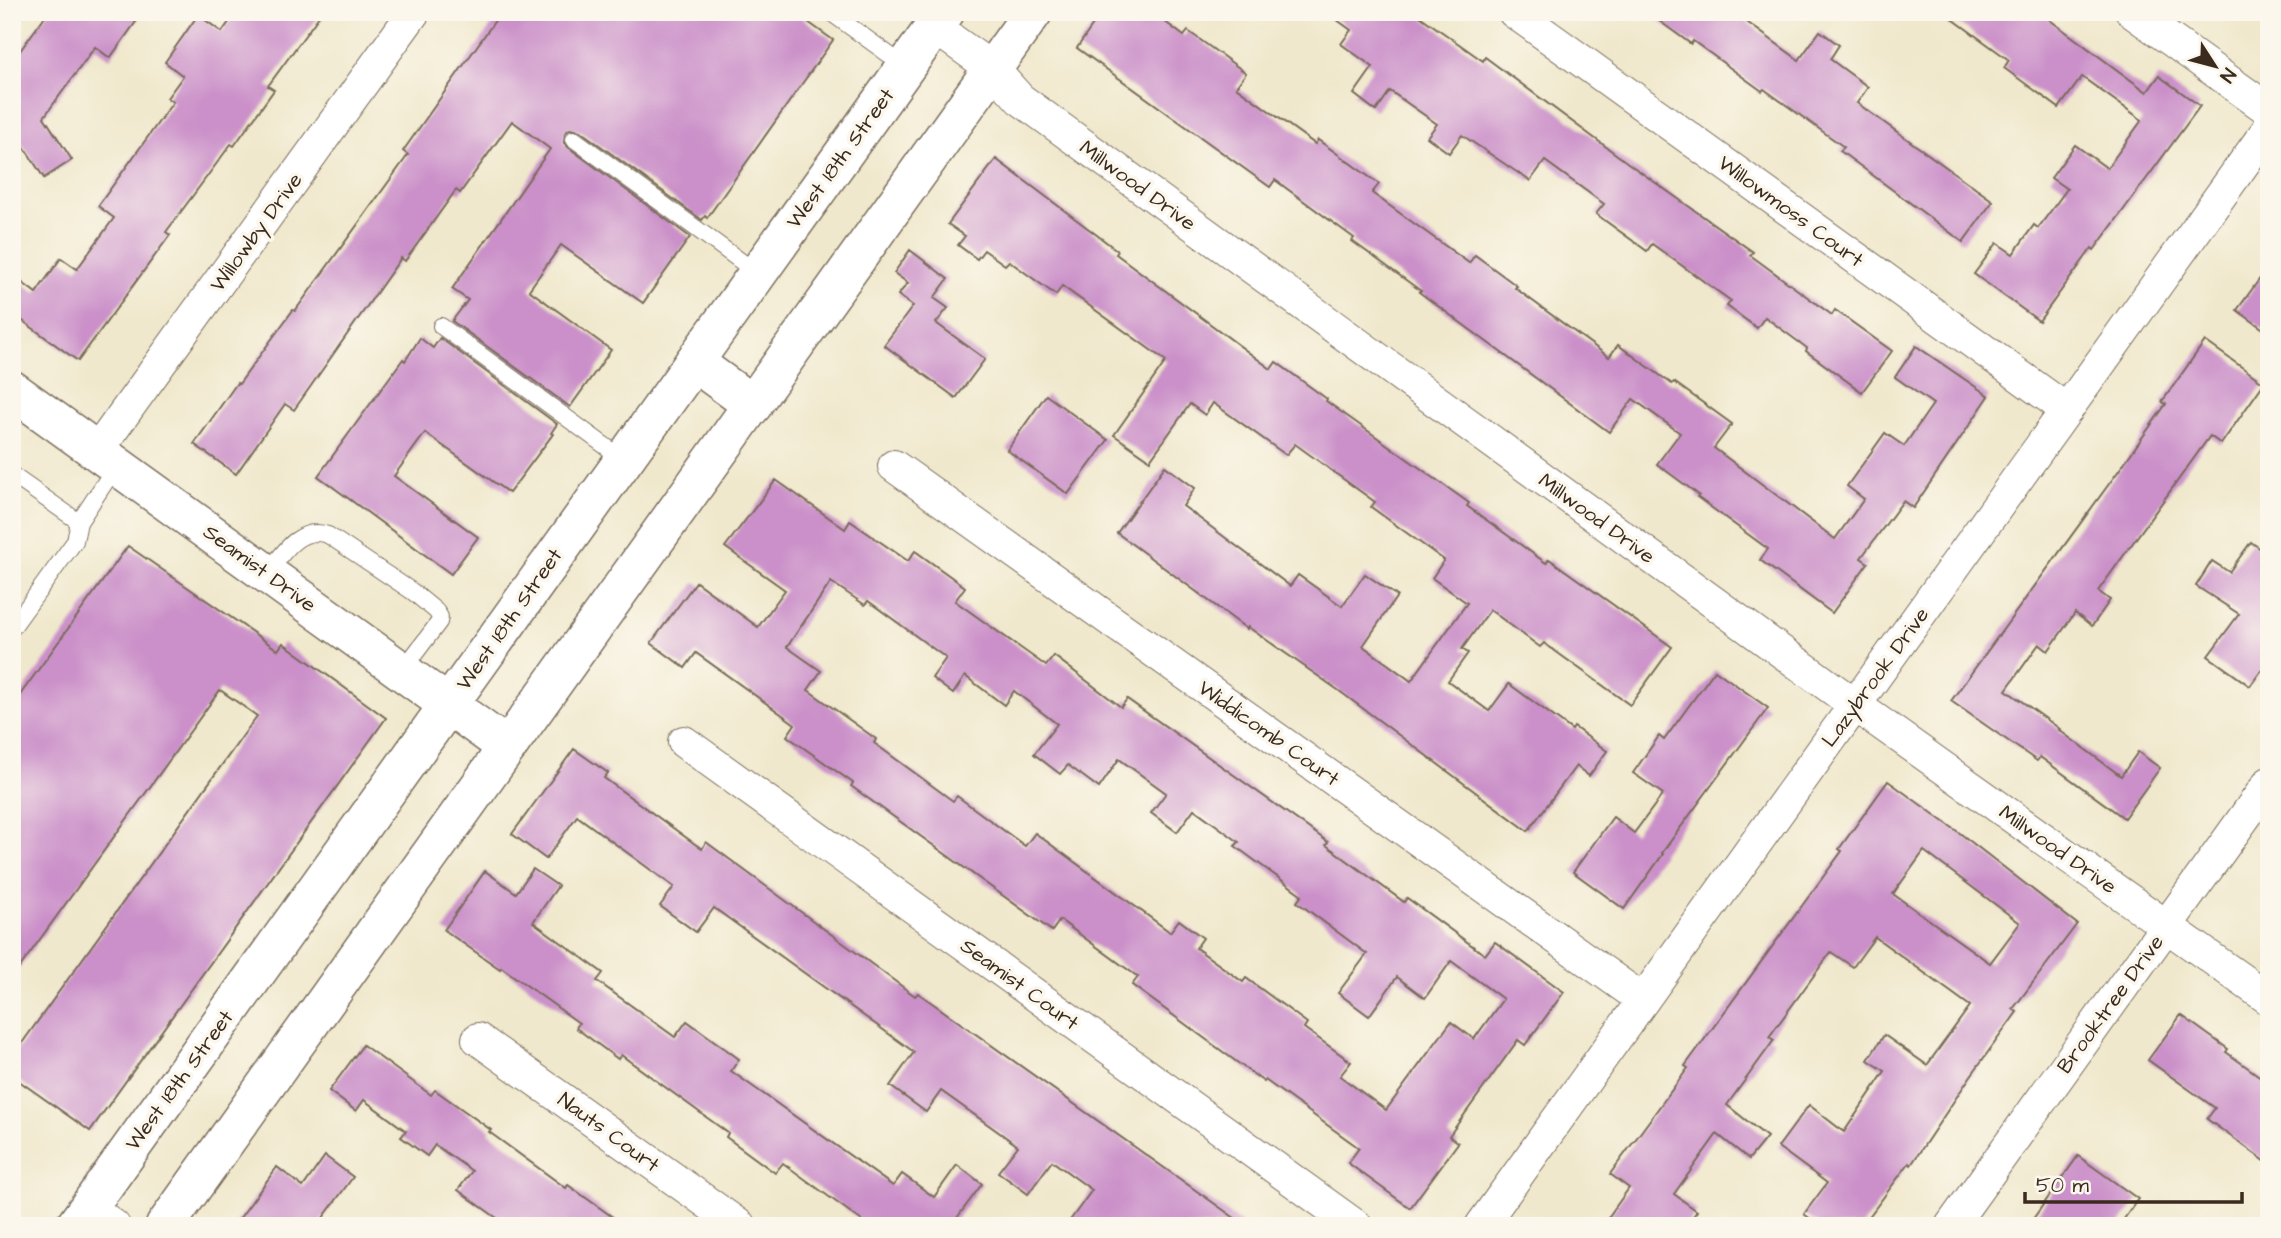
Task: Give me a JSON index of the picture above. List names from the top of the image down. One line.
{"streets":{"main road":["West 18th Street","Seamist Drive"],"street":["Millwood Drive","Willowmoss Court","Willowby Drive","Lazybrook Drive","Widdicomb Court","Seamist Court","Brooktree Drive","Nauts Court"]},"crossings":[["West 18th Street","Millwood Drive"],["West 18th Street","Seamist Drive"],["Millwood Drive","Lazybrook Drive"],["Millwood Drive","Brooktree Drive"],["Willowmoss Court","Lazybrook Drive"],["Willowby Drive","Seamist Drive"],["Lazybrook Drive","Widdicomb Court"]],"scale_bar":"50 m","north":"bottom right"}
